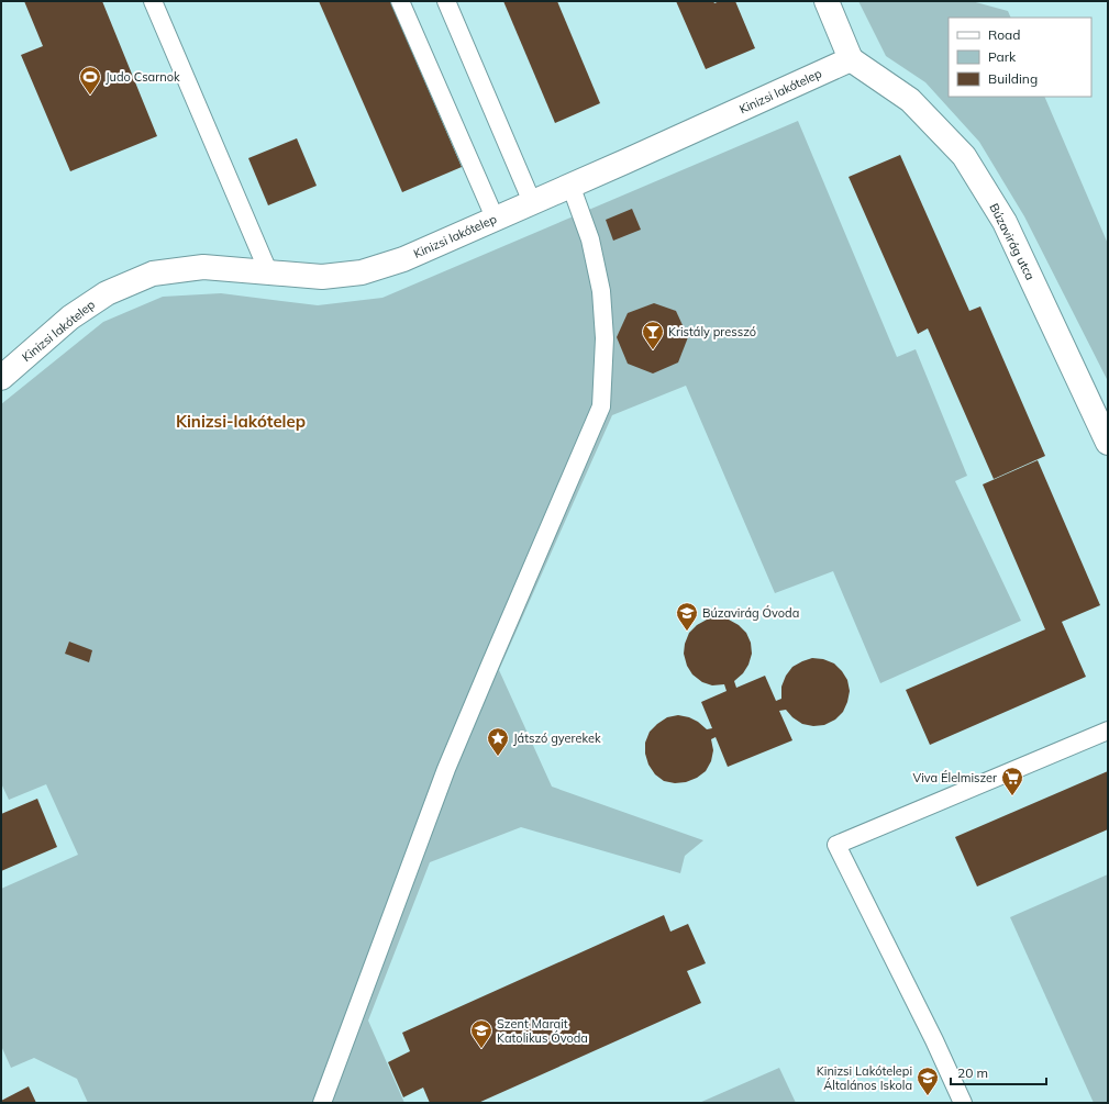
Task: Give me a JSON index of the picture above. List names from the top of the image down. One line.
{"streets":{"street":["Kinizsi lakótelep","Búzavirág utca"]},"crossings":[["Kinizsi lakótelep","Búzavirág utca"]],"districts":["Kinizsi-lakótelep"],"places":{"sports":["Judo Csarnok"],"bar":["Kristály presszó"],"school or university":["Búzavirág Óvoda","Szent Margit Katolikus Óvoda","Kinizsi Lakótelepi Általános Iskola"],"place":["Játszó gyerekek"],"supermarket":["Viva Élelmiszer"]},"legend":["Road","Park","Building"],"scale_bar":"20 m"}
